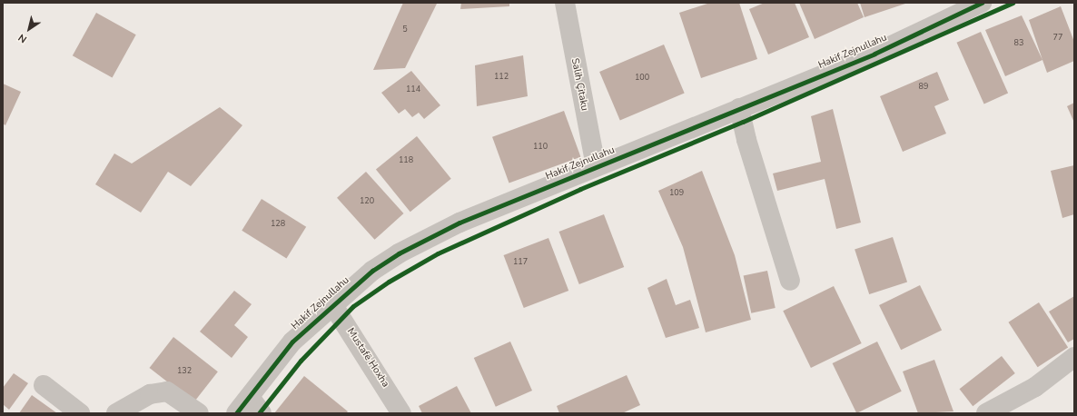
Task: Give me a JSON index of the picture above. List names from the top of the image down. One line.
{"streets":{"street":["Hakif Zejnullahu","Salih Çitaku","Mustafë Hoxha"]},"crossings":[["Hakif Zejnullahu","Salih Çitaku"],["Hakif Zejnullahu","Mustafë Hoxha"]],"house_numbers":["5","77","83","112","100","89","114","110","118","109","120","128","117","132"],"north":"bottom left"}
